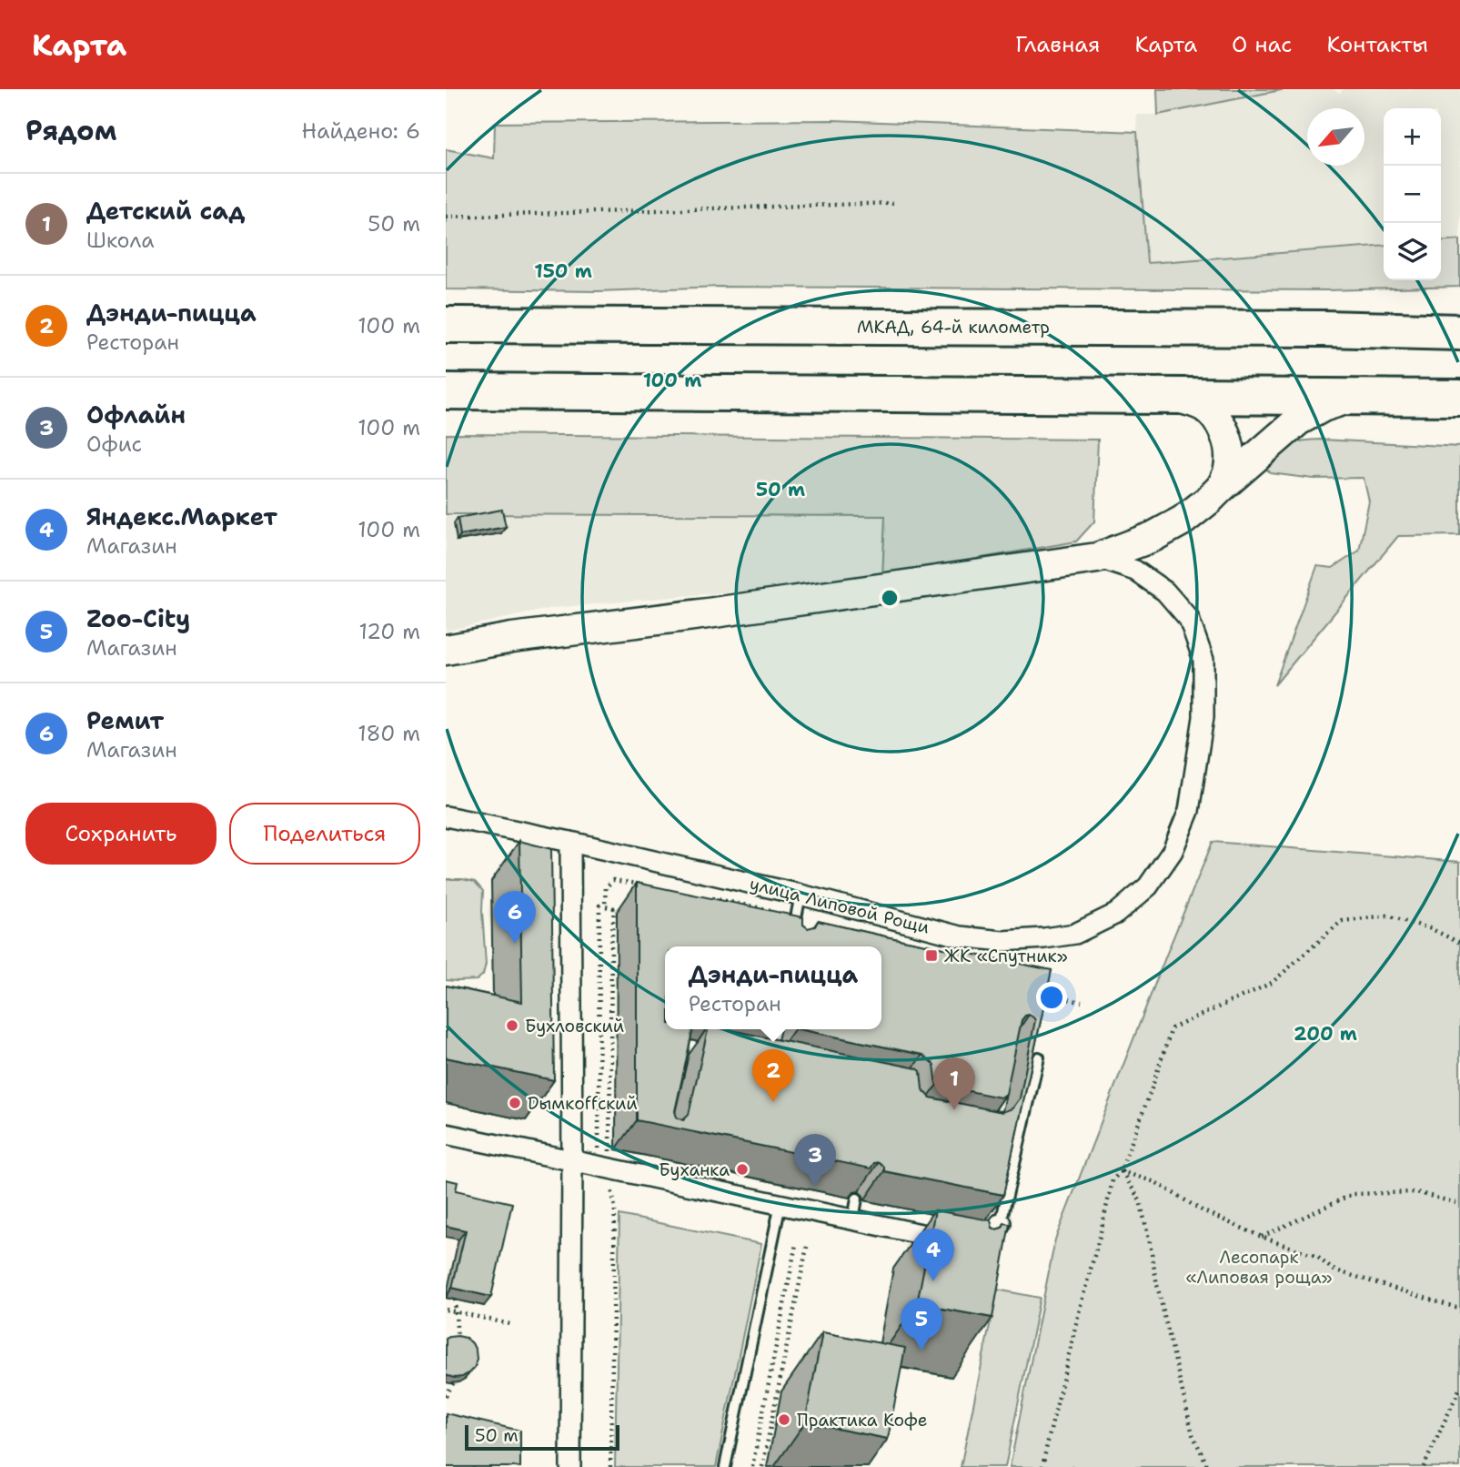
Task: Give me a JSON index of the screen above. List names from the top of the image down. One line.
{"streets":{"highway":["МКАД, 64-й километр"],"street":["улица Липовой Рощи"]},"parks":["Лесопарк «Липовая роща»"],"places":{"transit":["ЖК «Спутник»"],"other":["Бухловский","Dымкoffский","Буханка","Практика Кофе"]},"scale_bar":"50 m","north":"bottom left","page":{"header":"Карта","nav":["Главная","Карта","О нас","Контакты"],"heading":["Рядом","Найдено: 6"],"map_buttons":["+","−"],"list":[{"mark":"1","name":"Детский сад","note":"Школа","value":"50 m"},{"mark":"2","name":"Дэнди-пицца","note":"Ресторан","value":"100 m"},{"mark":"3","name":"Офлайн","note":"Офис","value":"100 m"},{"mark":"4","name":"Яндекс.Маркет","note":"Магазин","value":"100 m"},{"mark":"5","name":"Zoo-City","note":"Магазин","value":"120 m"},{"mark":"6","name":"Ремит","note":"Магазин","value":"180 m"}],"buttons":["Сохранить","Поделиться"],"pins":["6","2","1","3","4","5"],"popup":["Дэнди-пицца","Ресторан"],"scale":"50 m"},"rings":["150 m","100 m","50 m","200 m"]}
